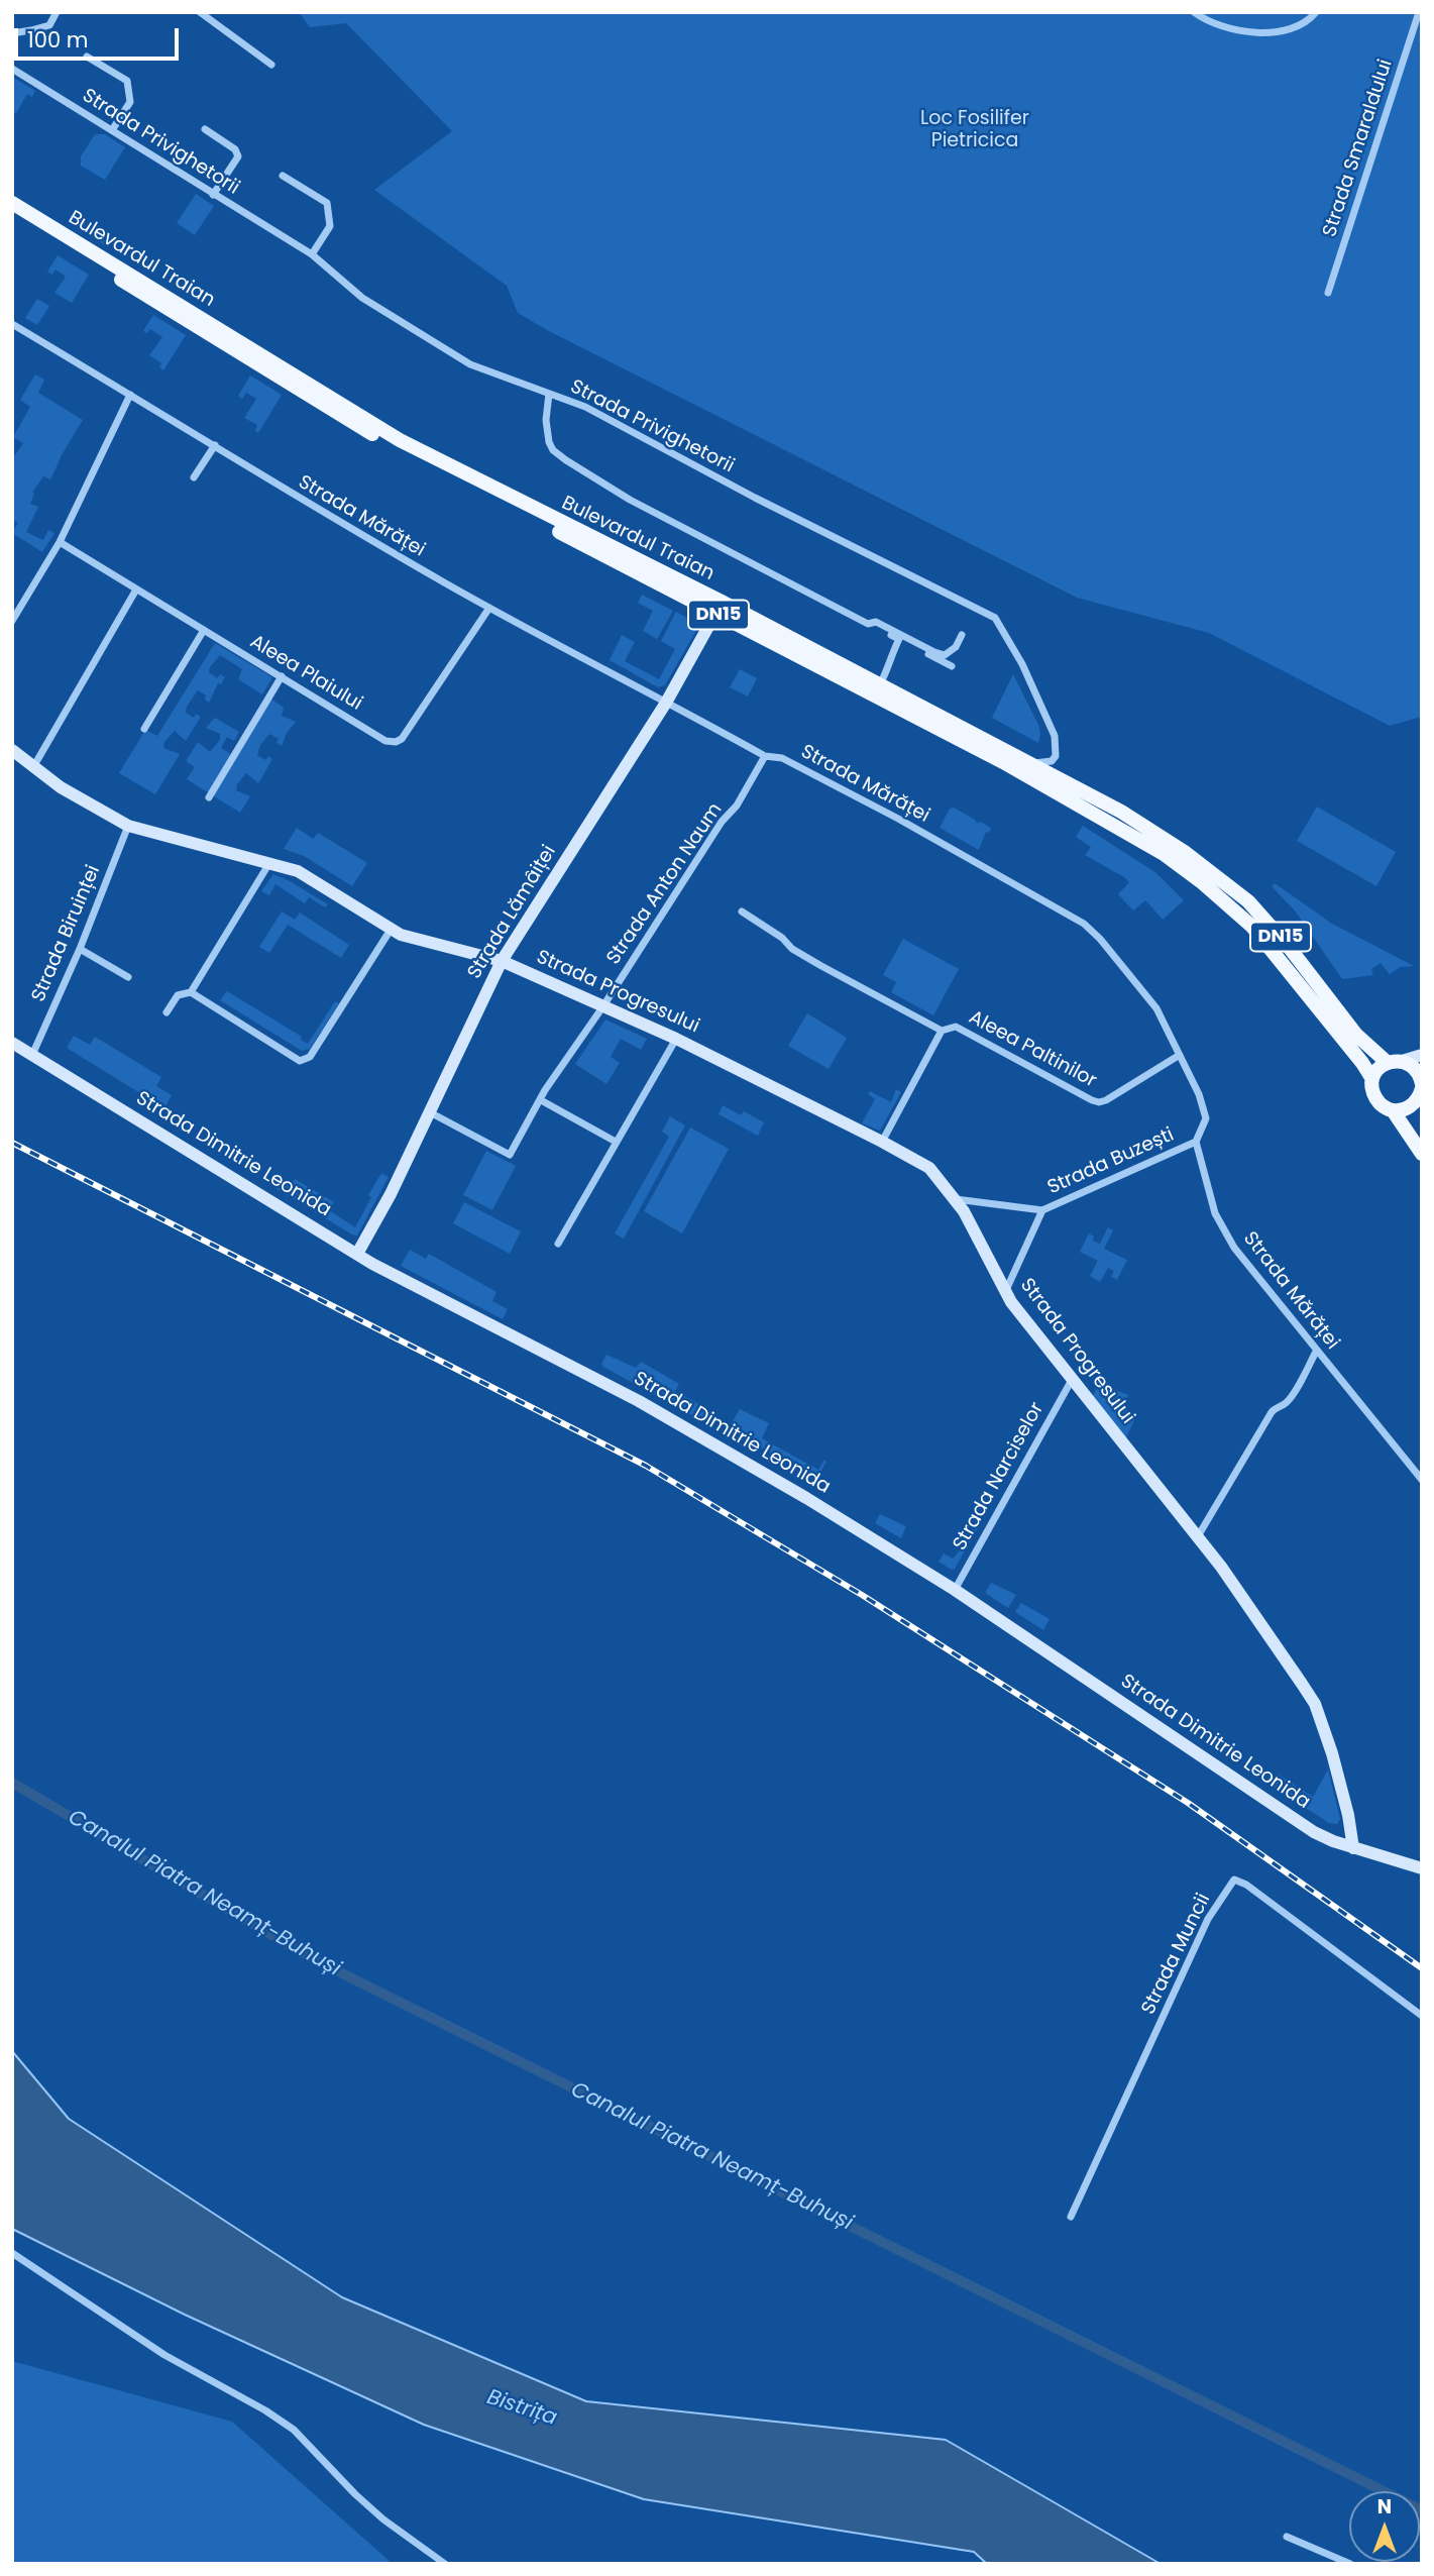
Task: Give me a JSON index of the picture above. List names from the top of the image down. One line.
{"streets":{"main road":["Bulevardul Traian","DN15"],"street":["Strada Privighetorii","Strada Smaraldului","Strada Mărăței","Aleea Plaiului","Strada Anton Naum","Strada Lămâiței","Strada Biruinței","Strada Progresului","Aleea Paltinilor","Strada Dimitrie Leonida","Strada Buzești","Strada Narciselor","Strada Muncii"]},"crossings":[["Strada Privighetorii","Bulevardul Traian"],["Bulevardul Traian","DN15"],["Bulevardul Traian","Strada Lămâiței"],["Strada Mărăței","Aleea Plaiului"],["Strada Mărăței","Strada Anton Naum"],["Strada Mărăței","Strada Lămâiței"],["Strada Mărăței","Aleea Paltinilor"],["Strada Mărăței","Strada Buzești"],["Strada Anton Naum","Strada Lămâiței"],["Strada Anton Naum","Strada Progresului"],["Strada Lămâiței","Strada Progresului"],["Strada Lămâiței","Strada Dimitrie Leonida"],["Strada Biruinței","Strada Progresului"],["Strada Biruinței","Strada Dimitrie Leonida"],["Strada Progresului","Aleea Paltinilor"],["Strada Progresului","Strada Dimitrie Leonida"],["Strada Progresului","Strada Buzești"],["Strada Progresului","Strada Narciselor"],["Strada Dimitrie Leonida","Strada Narciselor"]],"water":["Canalul Piatra Neamț-Buhuși","Bistrița"],"parks":["Loc Fosilifer Pietricica"],"scale_bar":"100 m","north":"top"}
